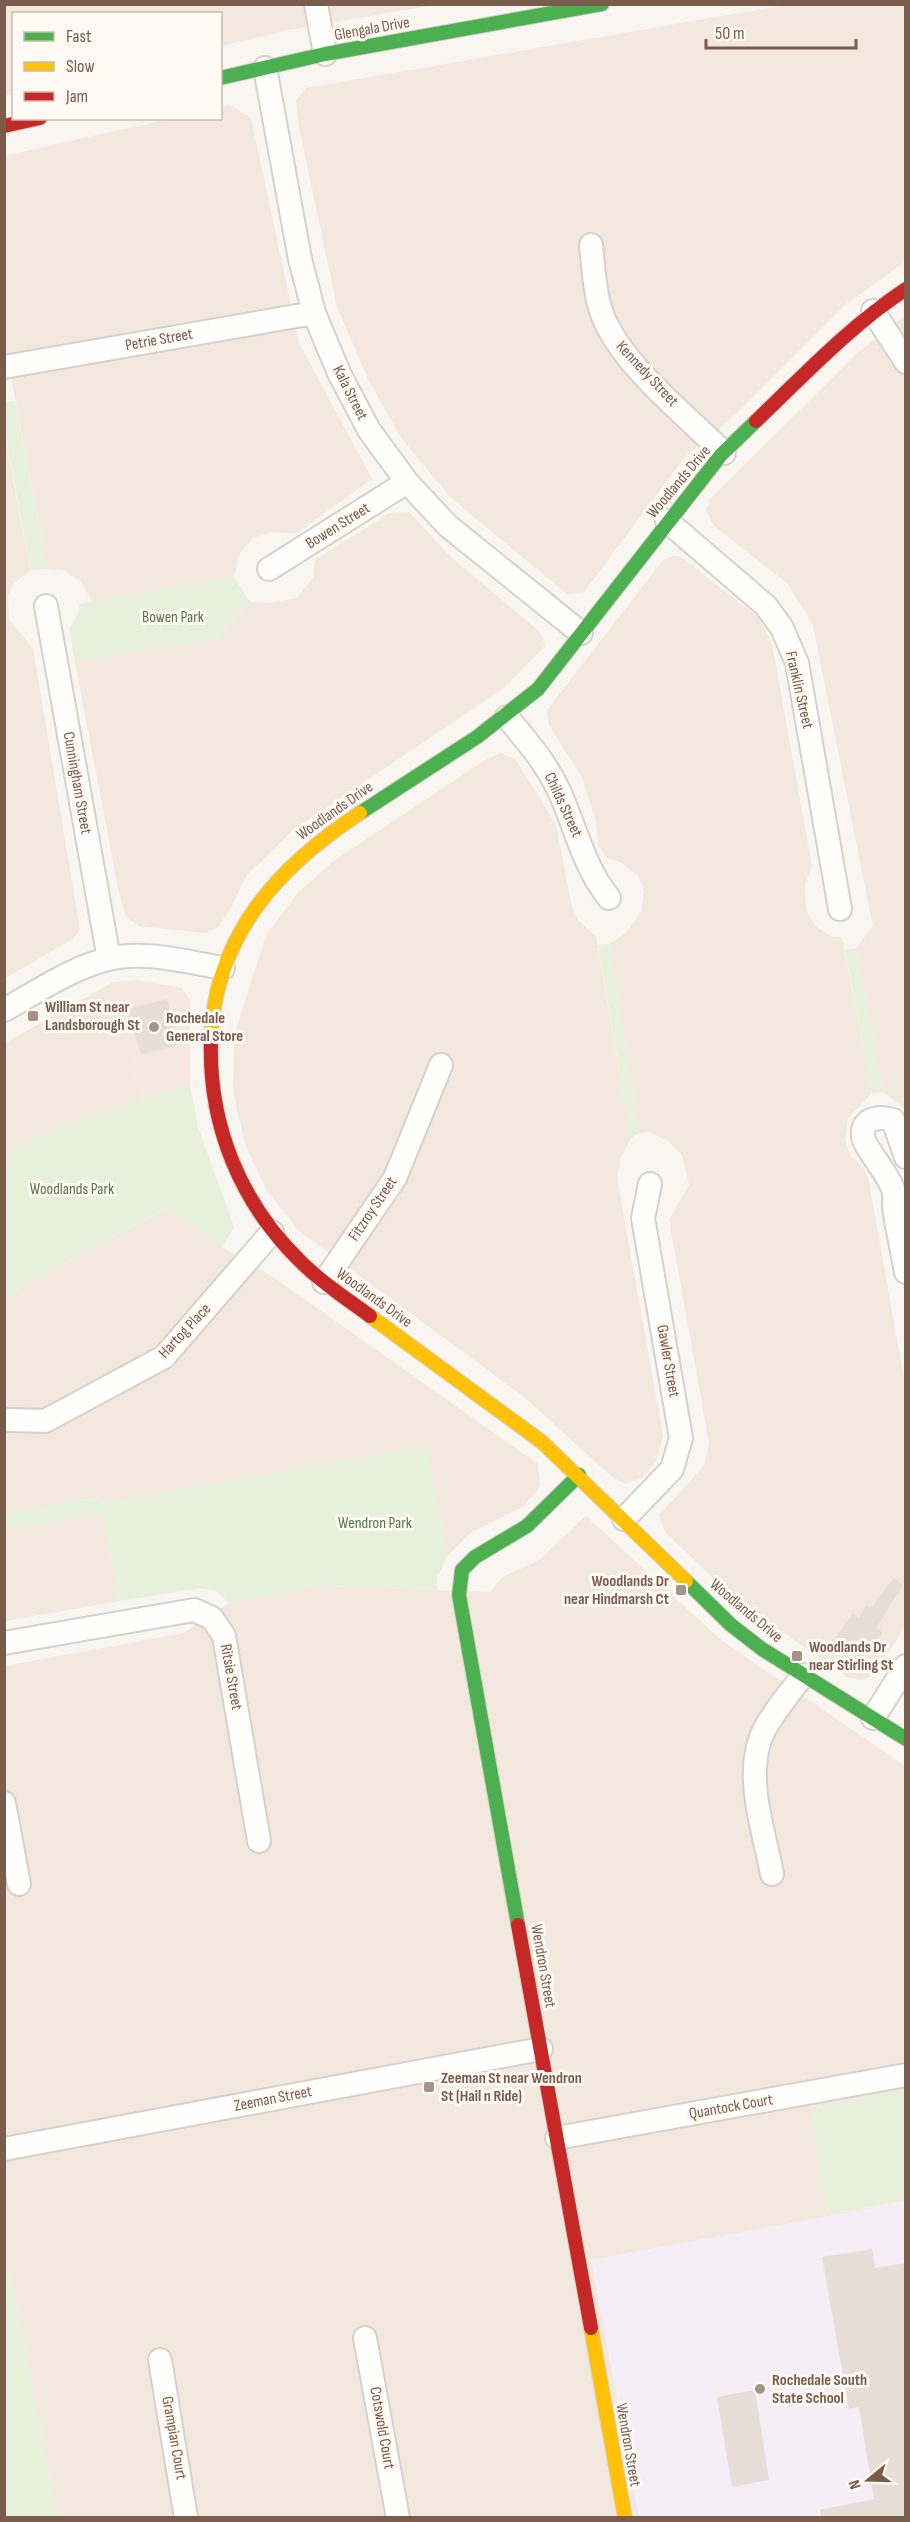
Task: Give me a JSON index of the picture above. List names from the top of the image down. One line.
{"streets":{"street":["Glengala Drive","Petrie Street","Kennedy Street","Kala Street","Woodlands Drive","Bowen Street","Franklin Street","Cunningham Street","Childs Street","Fitzroy Street","Hartog Place","Gawler Street","Ritsie Street","Wendron Street","Zeeman Street","Quantock Court","Cotswold Court","Grampian Court"]},"crossings":[["Glengala Drive","Kala Street"],["Petrie Street","Kala Street"],["Kennedy Street","Woodlands Drive"],["Kala Street","Woodlands Drive"],["Kala Street","Bowen Street"],["Woodlands Drive","Franklin Street"],["Woodlands Drive","Childs Street"],["Woodlands Drive","Fitzroy Street"],["Woodlands Drive","Hartog Place"],["Woodlands Drive","Gawler Street"],["Woodlands Drive","Wendron Street"],["Wendron Street","Zeeman Street"],["Wendron Street","Quantock Court"]],"parks":["Bowen Park","Woodlands Park","Wendron Park"],"places":{"transit":["William St near Landsborough St","Woodlands Dr near Hindmarsh Ct","Woodlands Dr near Stirling St","Zeeman St near Wendron St (Hail n Ride)"],"other":["Rochedale General Store","Rochedale South State School"]},"legend":["Fast","Slow","Jam"],"scale_bar":"50 m","north":"left"}
